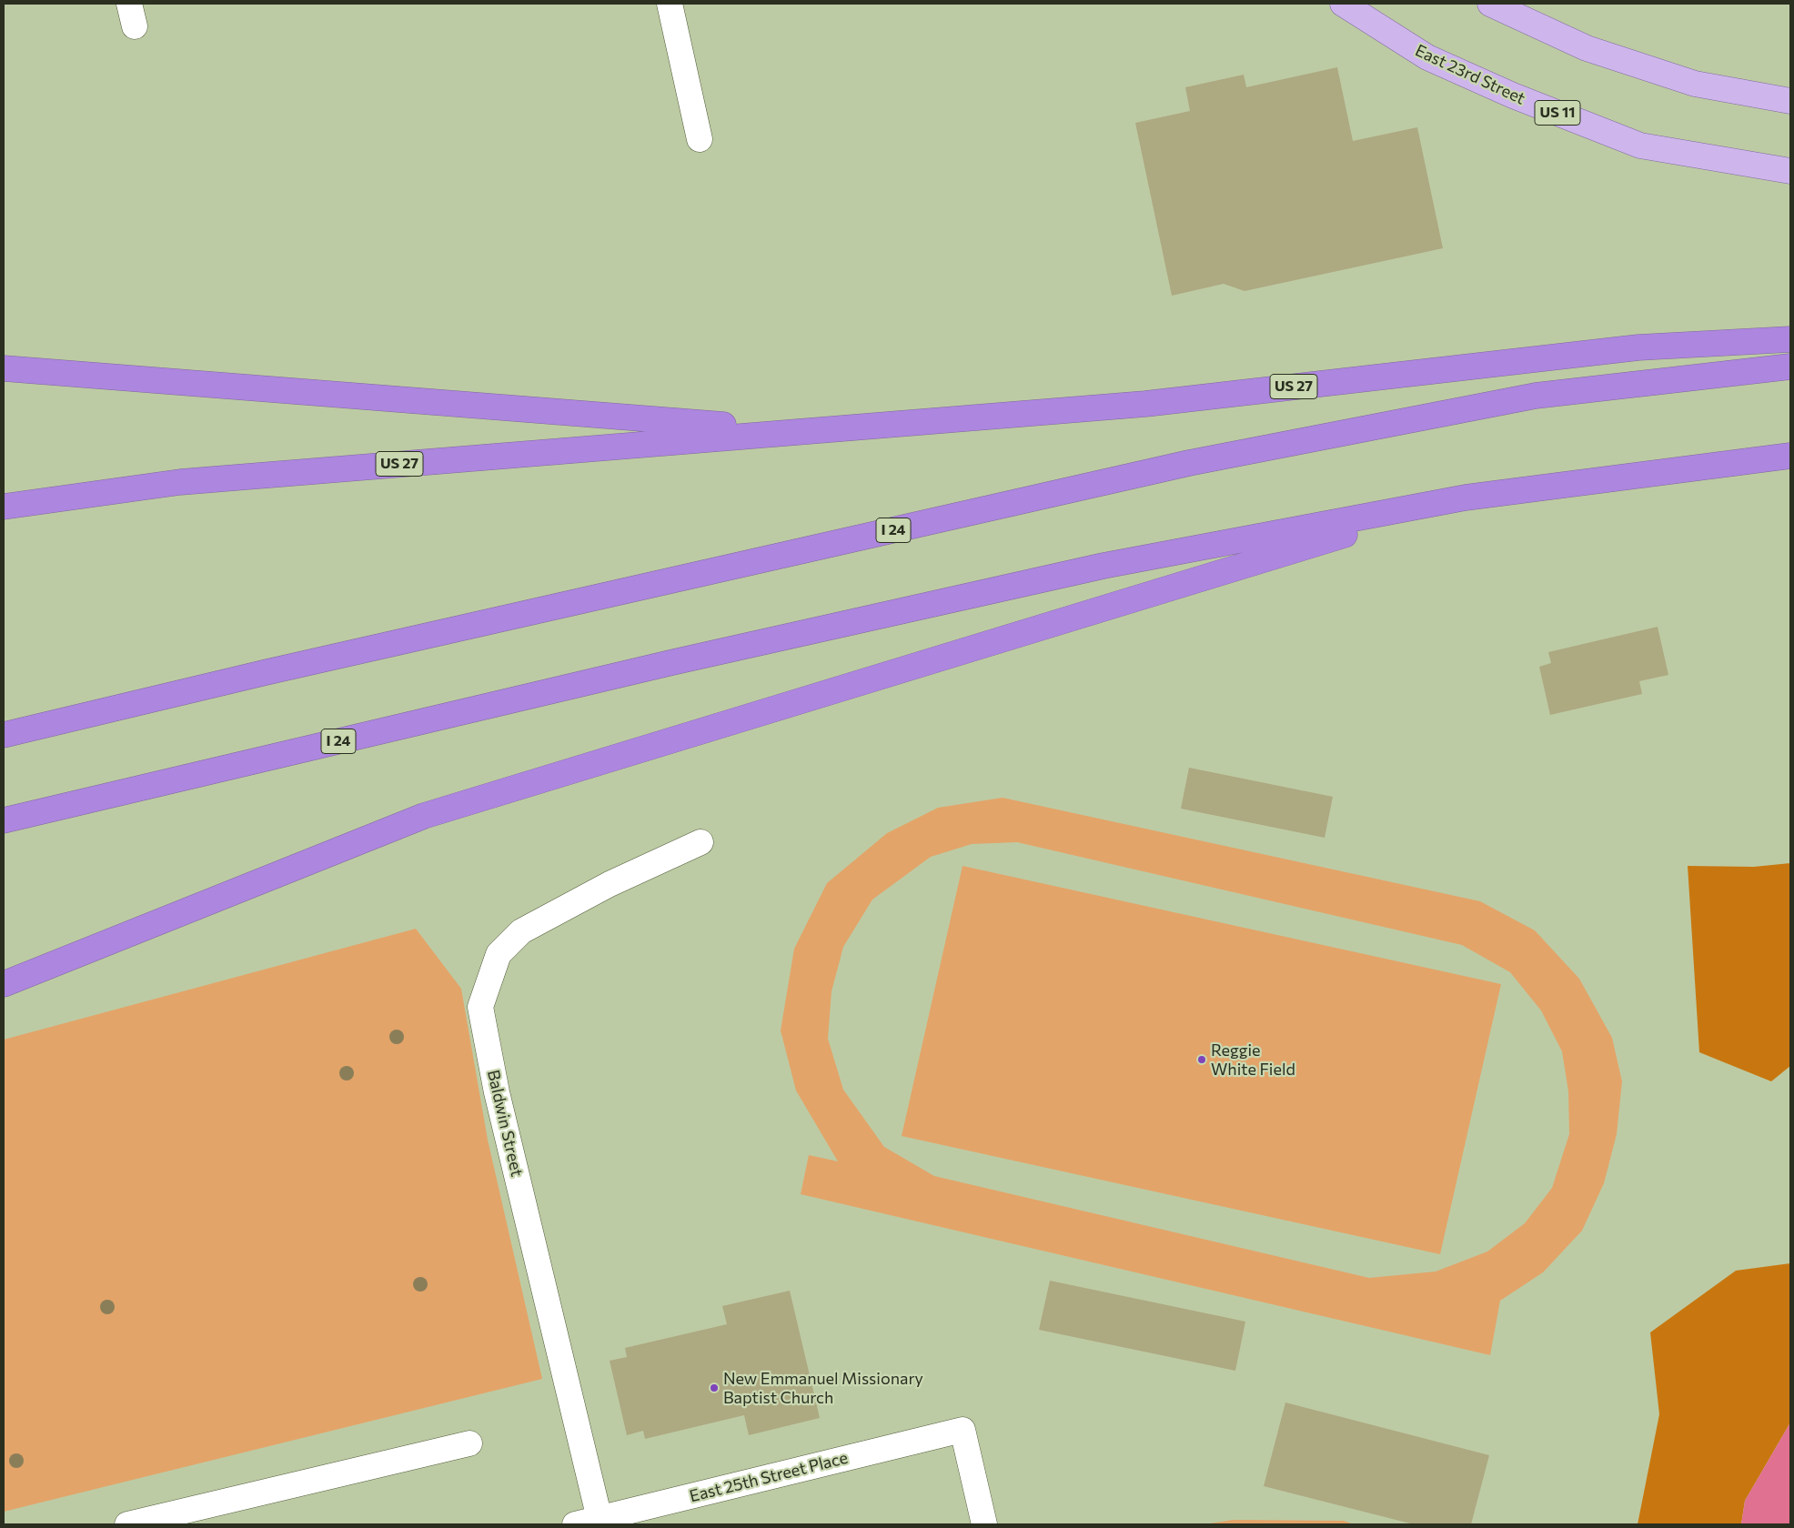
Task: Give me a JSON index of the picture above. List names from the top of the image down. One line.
{"streets":{"highway":["US 27","I 24"],"main road":["East 23rd Street","US 11"],"street":["Baldwin Street","East 25th Street Place"]},"crossings":[["Baldwin Street","East 25th Street Place"]],"places":["Reggie White Field","New Emmanuel Missionary Baptist Church"]}
